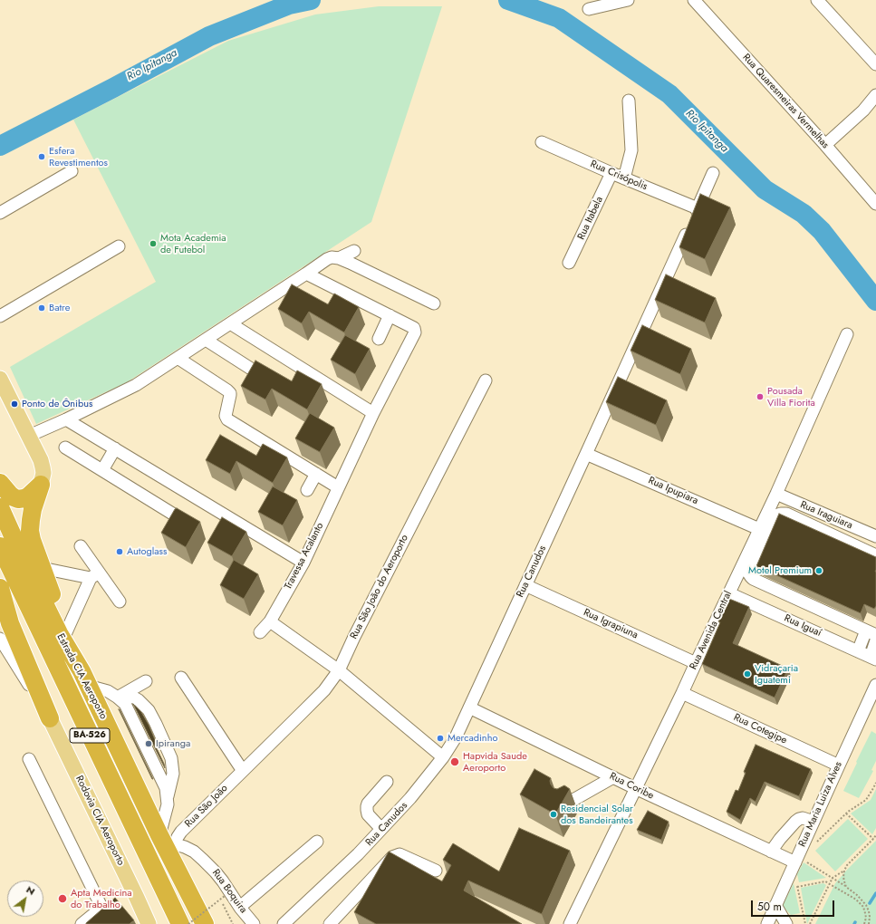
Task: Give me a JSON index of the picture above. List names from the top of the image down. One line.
{"streets":{"highway":["Estrada CIA Aeroporto","BA-526"],"main road":["Rodovia CIA Aeroporto"],"street":["Rua Quaresmeiras Vermelhas","Rua Crisópolis","Rua Itabela","Rua Ipupiara","Rua Iraguiara","Travessa Acalanto","Rua Canudos","Rua São João do Aeroporto","Rua Igrapiuna","Rua Iguaí","Rua Avenida Central","Rua Cotegipe","Rua Coribe","Rua Maria Luiza Alves","Rua São João","Rua Boquira"]},"crossings":[["Rua Crisópolis","Rua Itabela"],["Rua Crisópolis","Rua Canudos"],["Rua Ipupiara","Rua Canudos"],["Rua Ipupiara","Rua Avenida Central"],["Rua Iraguiara","Rua Avenida Central"],["Rua Canudos","Rua Igrapiuna"],["Rua Canudos","Rua Coribe"],["Rua São João do Aeroporto","Rua São João"],["Rua Igrapiuna","Rua Avenida Central"],["Rua Iguaí","Rua Avenida Central"],["Rua Avenida Central","Rua Cotegipe"],["Rua Avenida Central","Rua Coribe"],["Estrada CIA Aeroporto","Rua São João"],["Estrada CIA Aeroporto","Rua Boquira"],["Rua Cotegipe","Rua Maria Luiza Alves"],["Rua Coribe","Rua Maria Luiza Alves"],["Rua São João","Rua Boquira"]],"water":["Rio Ipitanga"],"places":["Esfera Revestimentos","Mota Academia de Futebol","Batre","Pousada Villa Fiorita","Ponto de Ônibus","Autoglass","Motel Premium","Vidraçaria Iguatemi","Mercadinho","Ipiranga","Hapvida Saude Aeroporto","Residencial Solar dos Bandeirantes","Apta Medicina do Trabalho"],"scale_bar":"50 m","north":"top right"}
